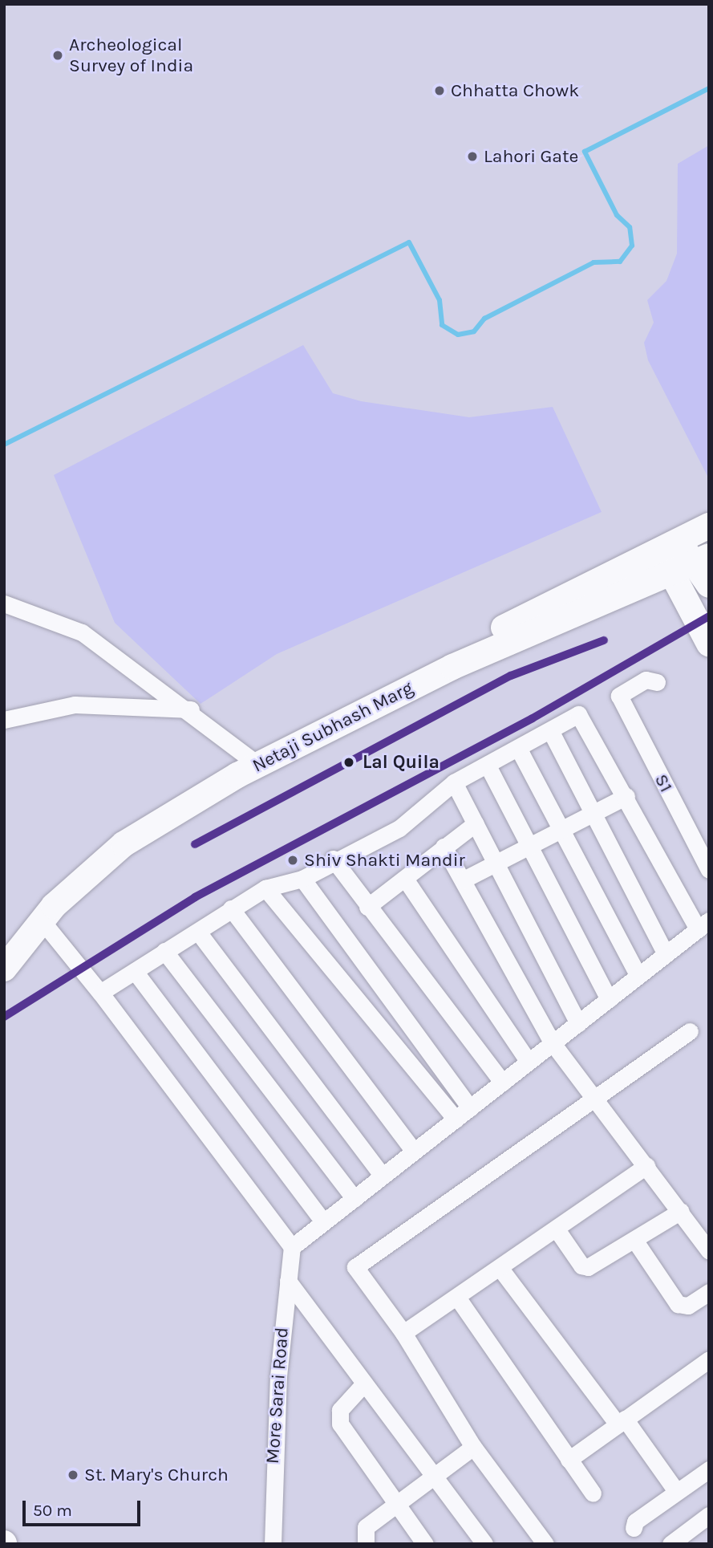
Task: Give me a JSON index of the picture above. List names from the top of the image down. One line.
{"streets":{"main road":["Netaji Subhash Marg"],"street":["S1","More Sarai Road"]},"places":["Archeological Survey of India","Chhatta Chowk","Lahori Gate","Lal Quila","Shiv Shakti Mandir","St. Mary's Church"],"scale_bar":"50 m"}
